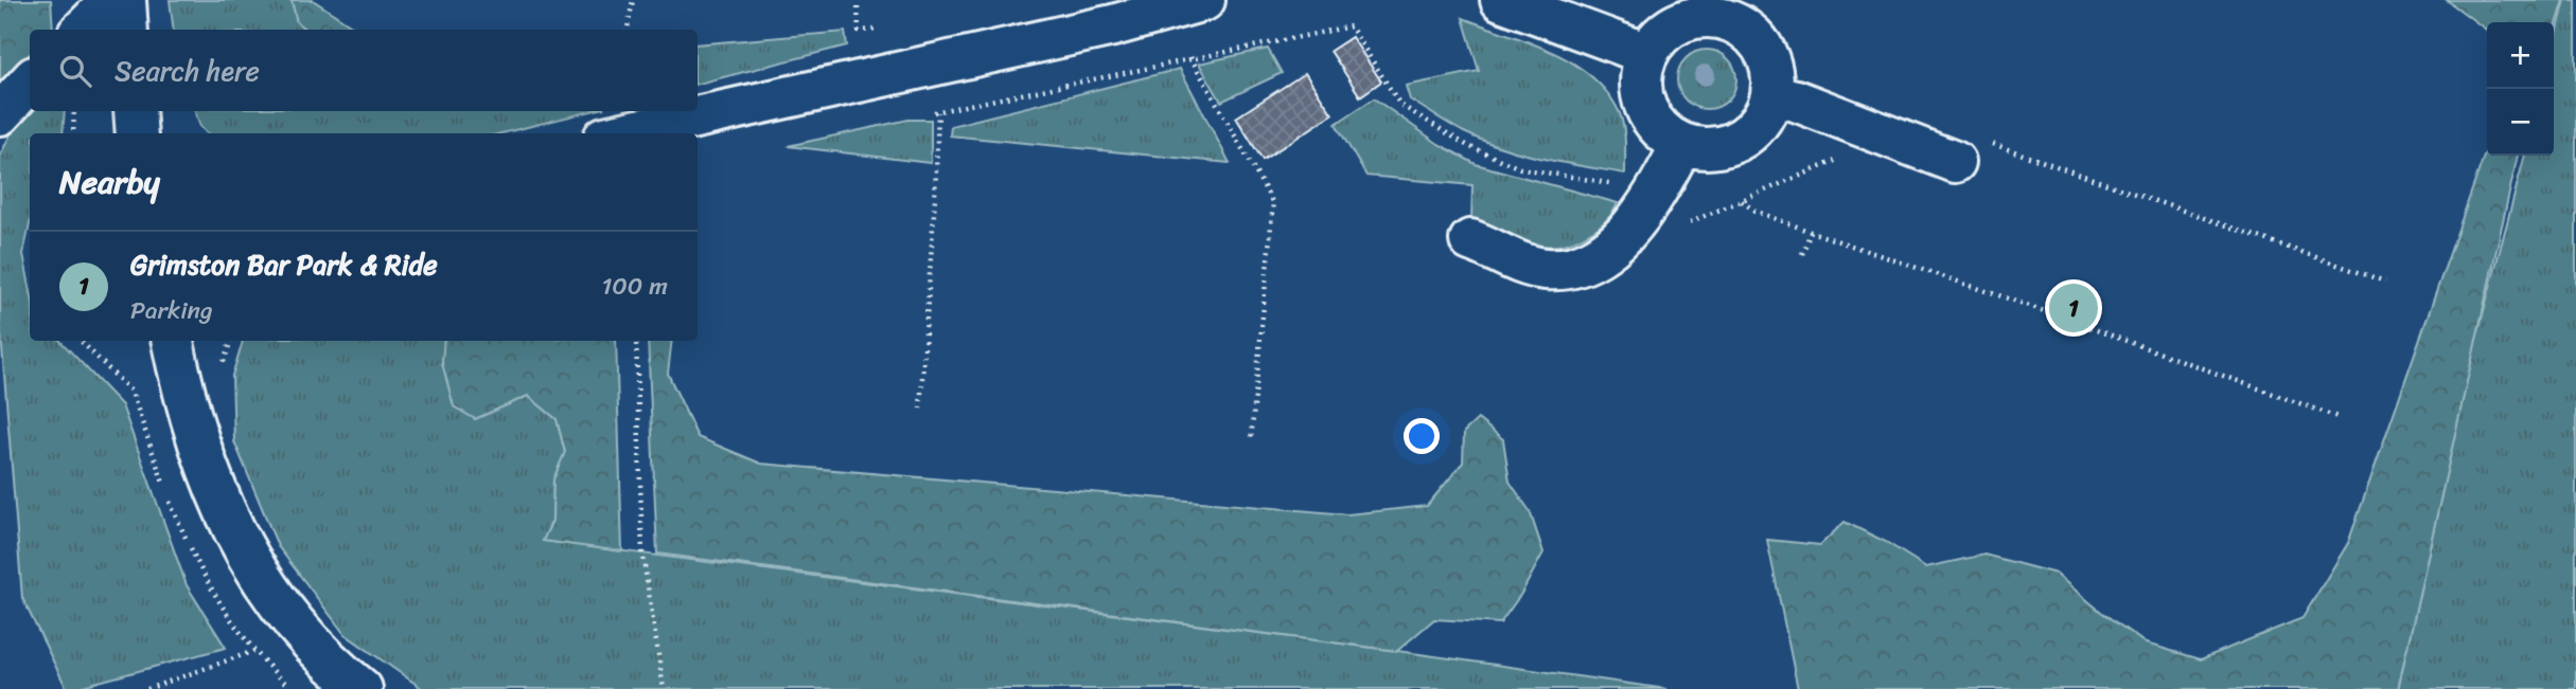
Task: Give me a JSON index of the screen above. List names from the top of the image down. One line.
{"page":{"map_buttons":["+","−"],"search":"Search here","heading":"Nearby","list":[{"mark":"1","name":"Grimston Bar Park & Ride","note":"Parking","value":"100 m"}],"pins":"1"}}
